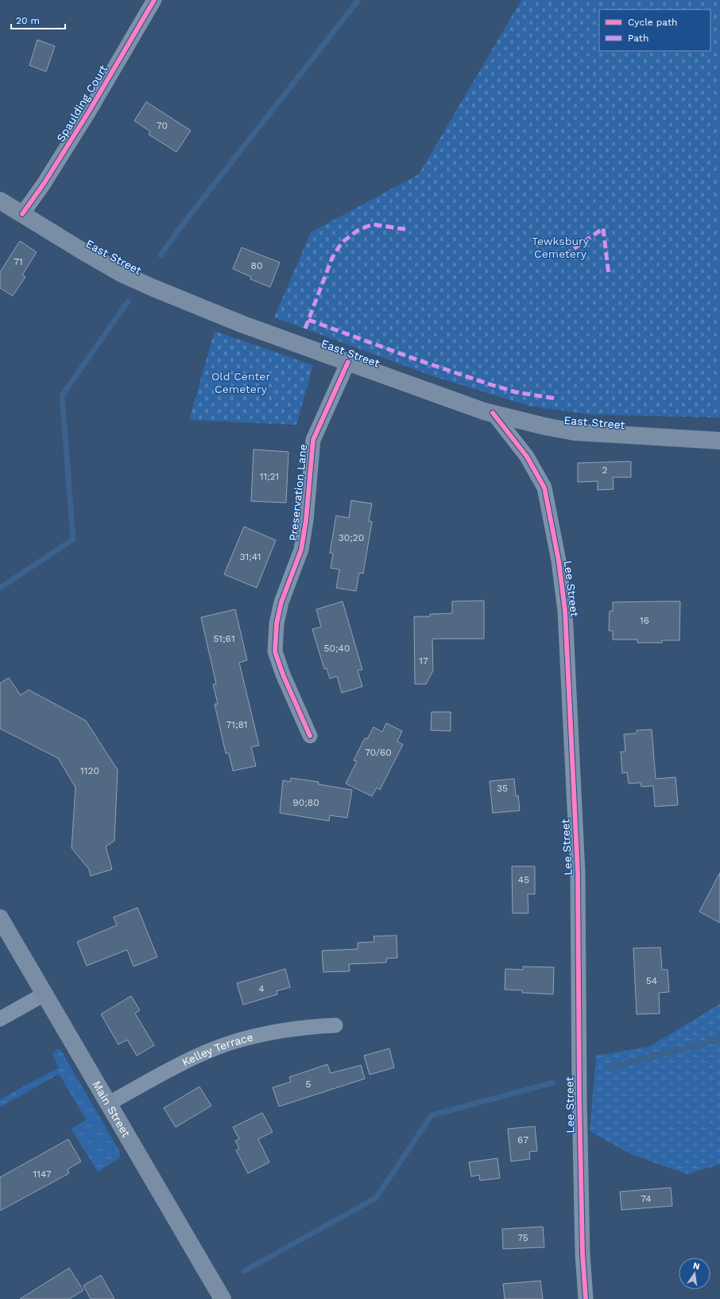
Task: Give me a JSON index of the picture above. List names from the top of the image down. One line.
{"streets":{"main road":["East Street","Main Street"],"street":["Spaulding Court","Preservation Lane","Lee Street","Kelley Terrace"]},"crossings":[["Spaulding Court","East Street"],["East Street","Preservation Lane"],["East Street","Lee Street"],["Kelley Terrace","Main Street"]],"parks":["Tewksbury Cemetery","Old Center Cemetery"],"house_numbers":["70","71","80","2","11;21","30;20","31;41","16","51;61","50;40","17","71;81","70/60","1120","35","90;80","45","54","4","5","67","1147","74","75"],"legend":["Cycle path","Path"],"scale_bar":"20 m","north":"top"}
